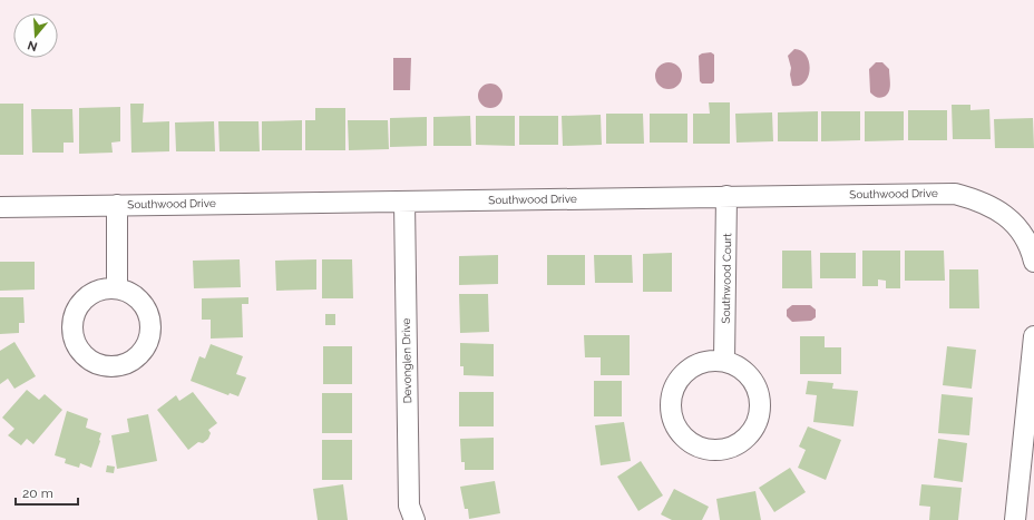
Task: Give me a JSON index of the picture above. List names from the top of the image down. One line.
{"streets":{"street":["Southwood Drive","Southwood Court","Devonglen Drive"]},"crossings":[["Southwood Drive","Southwood Court"],["Southwood Drive","Devonglen Drive"]],"scale_bar":"20 m","north":"bottom"}
